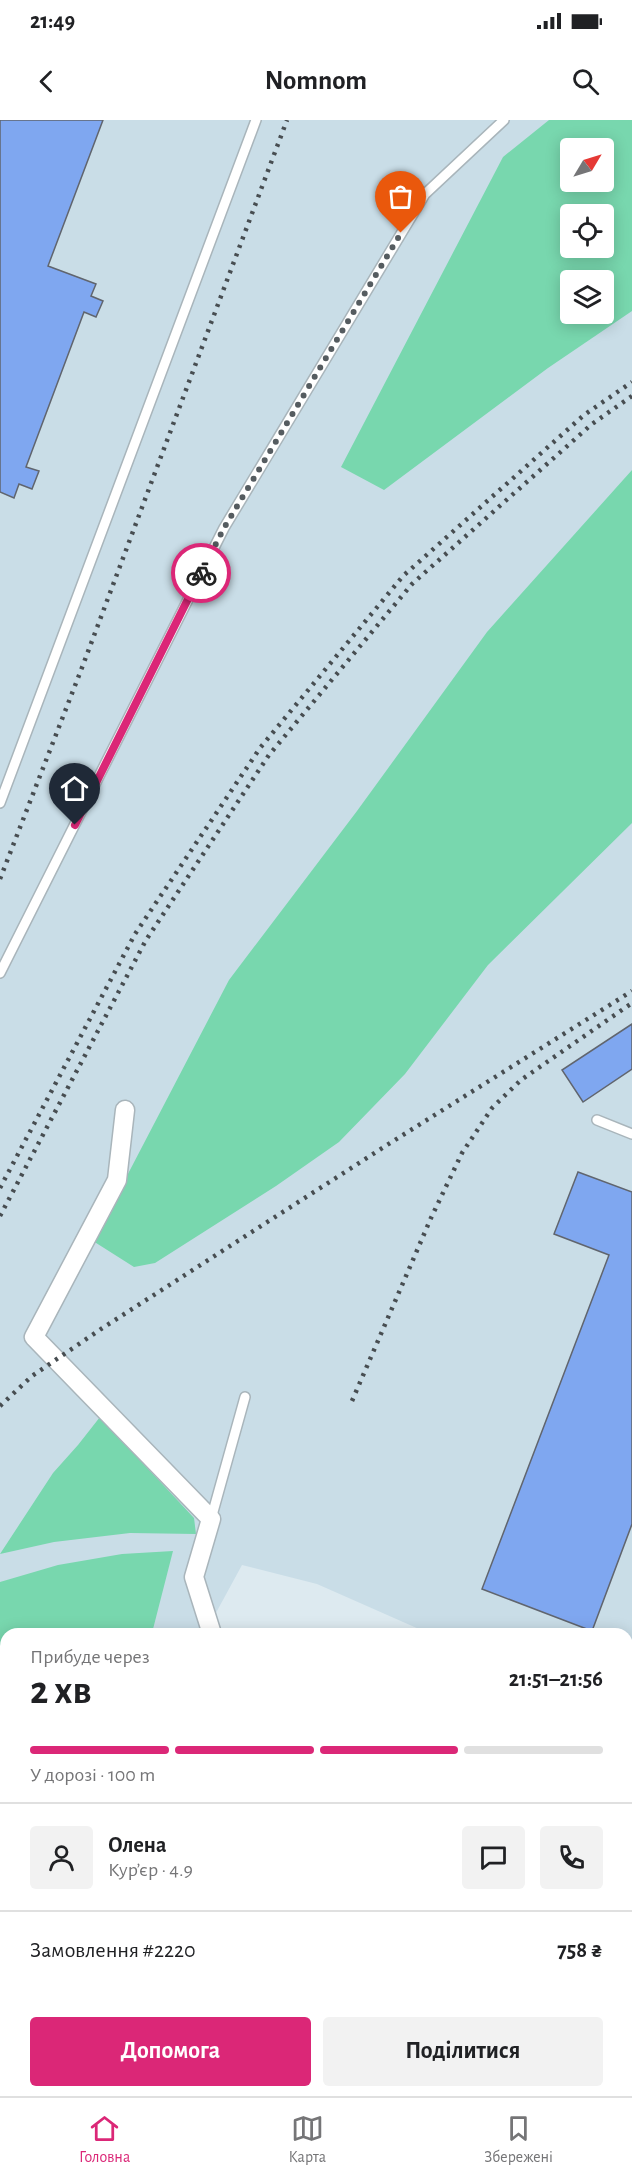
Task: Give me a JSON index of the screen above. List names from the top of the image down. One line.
{"north":"top right","page":{"status":"21:49","header":"Nomnom","heading":["2 хв","Прибуде через","21:51–21:56"],"panel":["Олена","Кур’єр · 4.9","Замовлення #2220","758 ₴"],"bar":"У дорозі · 100 m","buttons":["Допомога","Поділитися"],"tabs":["Головна","Карта","Збережені"]}}
